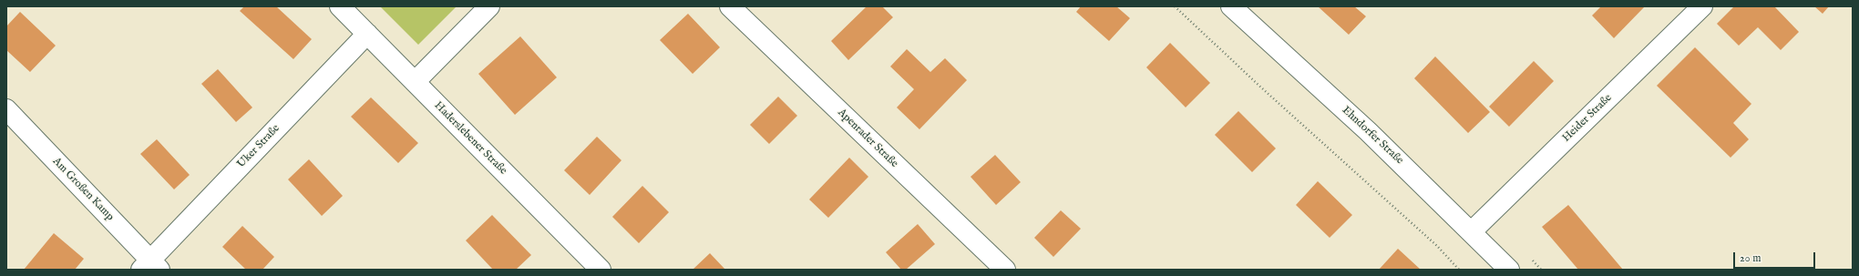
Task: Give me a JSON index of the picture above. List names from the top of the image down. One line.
{"streets":{"street":["Heider Straße","Ehndorfer Straße","Haderslebener Straße","Apenrader Straße","Uker Straße","Am Großen Kamp"]},"crossings":[["Heider Straße","Ehndorfer Straße"],["Haderslebener Straße","Uker Straße"],["Uker Straße","Am Großen Kamp"]],"scale_bar":"20 m"}
